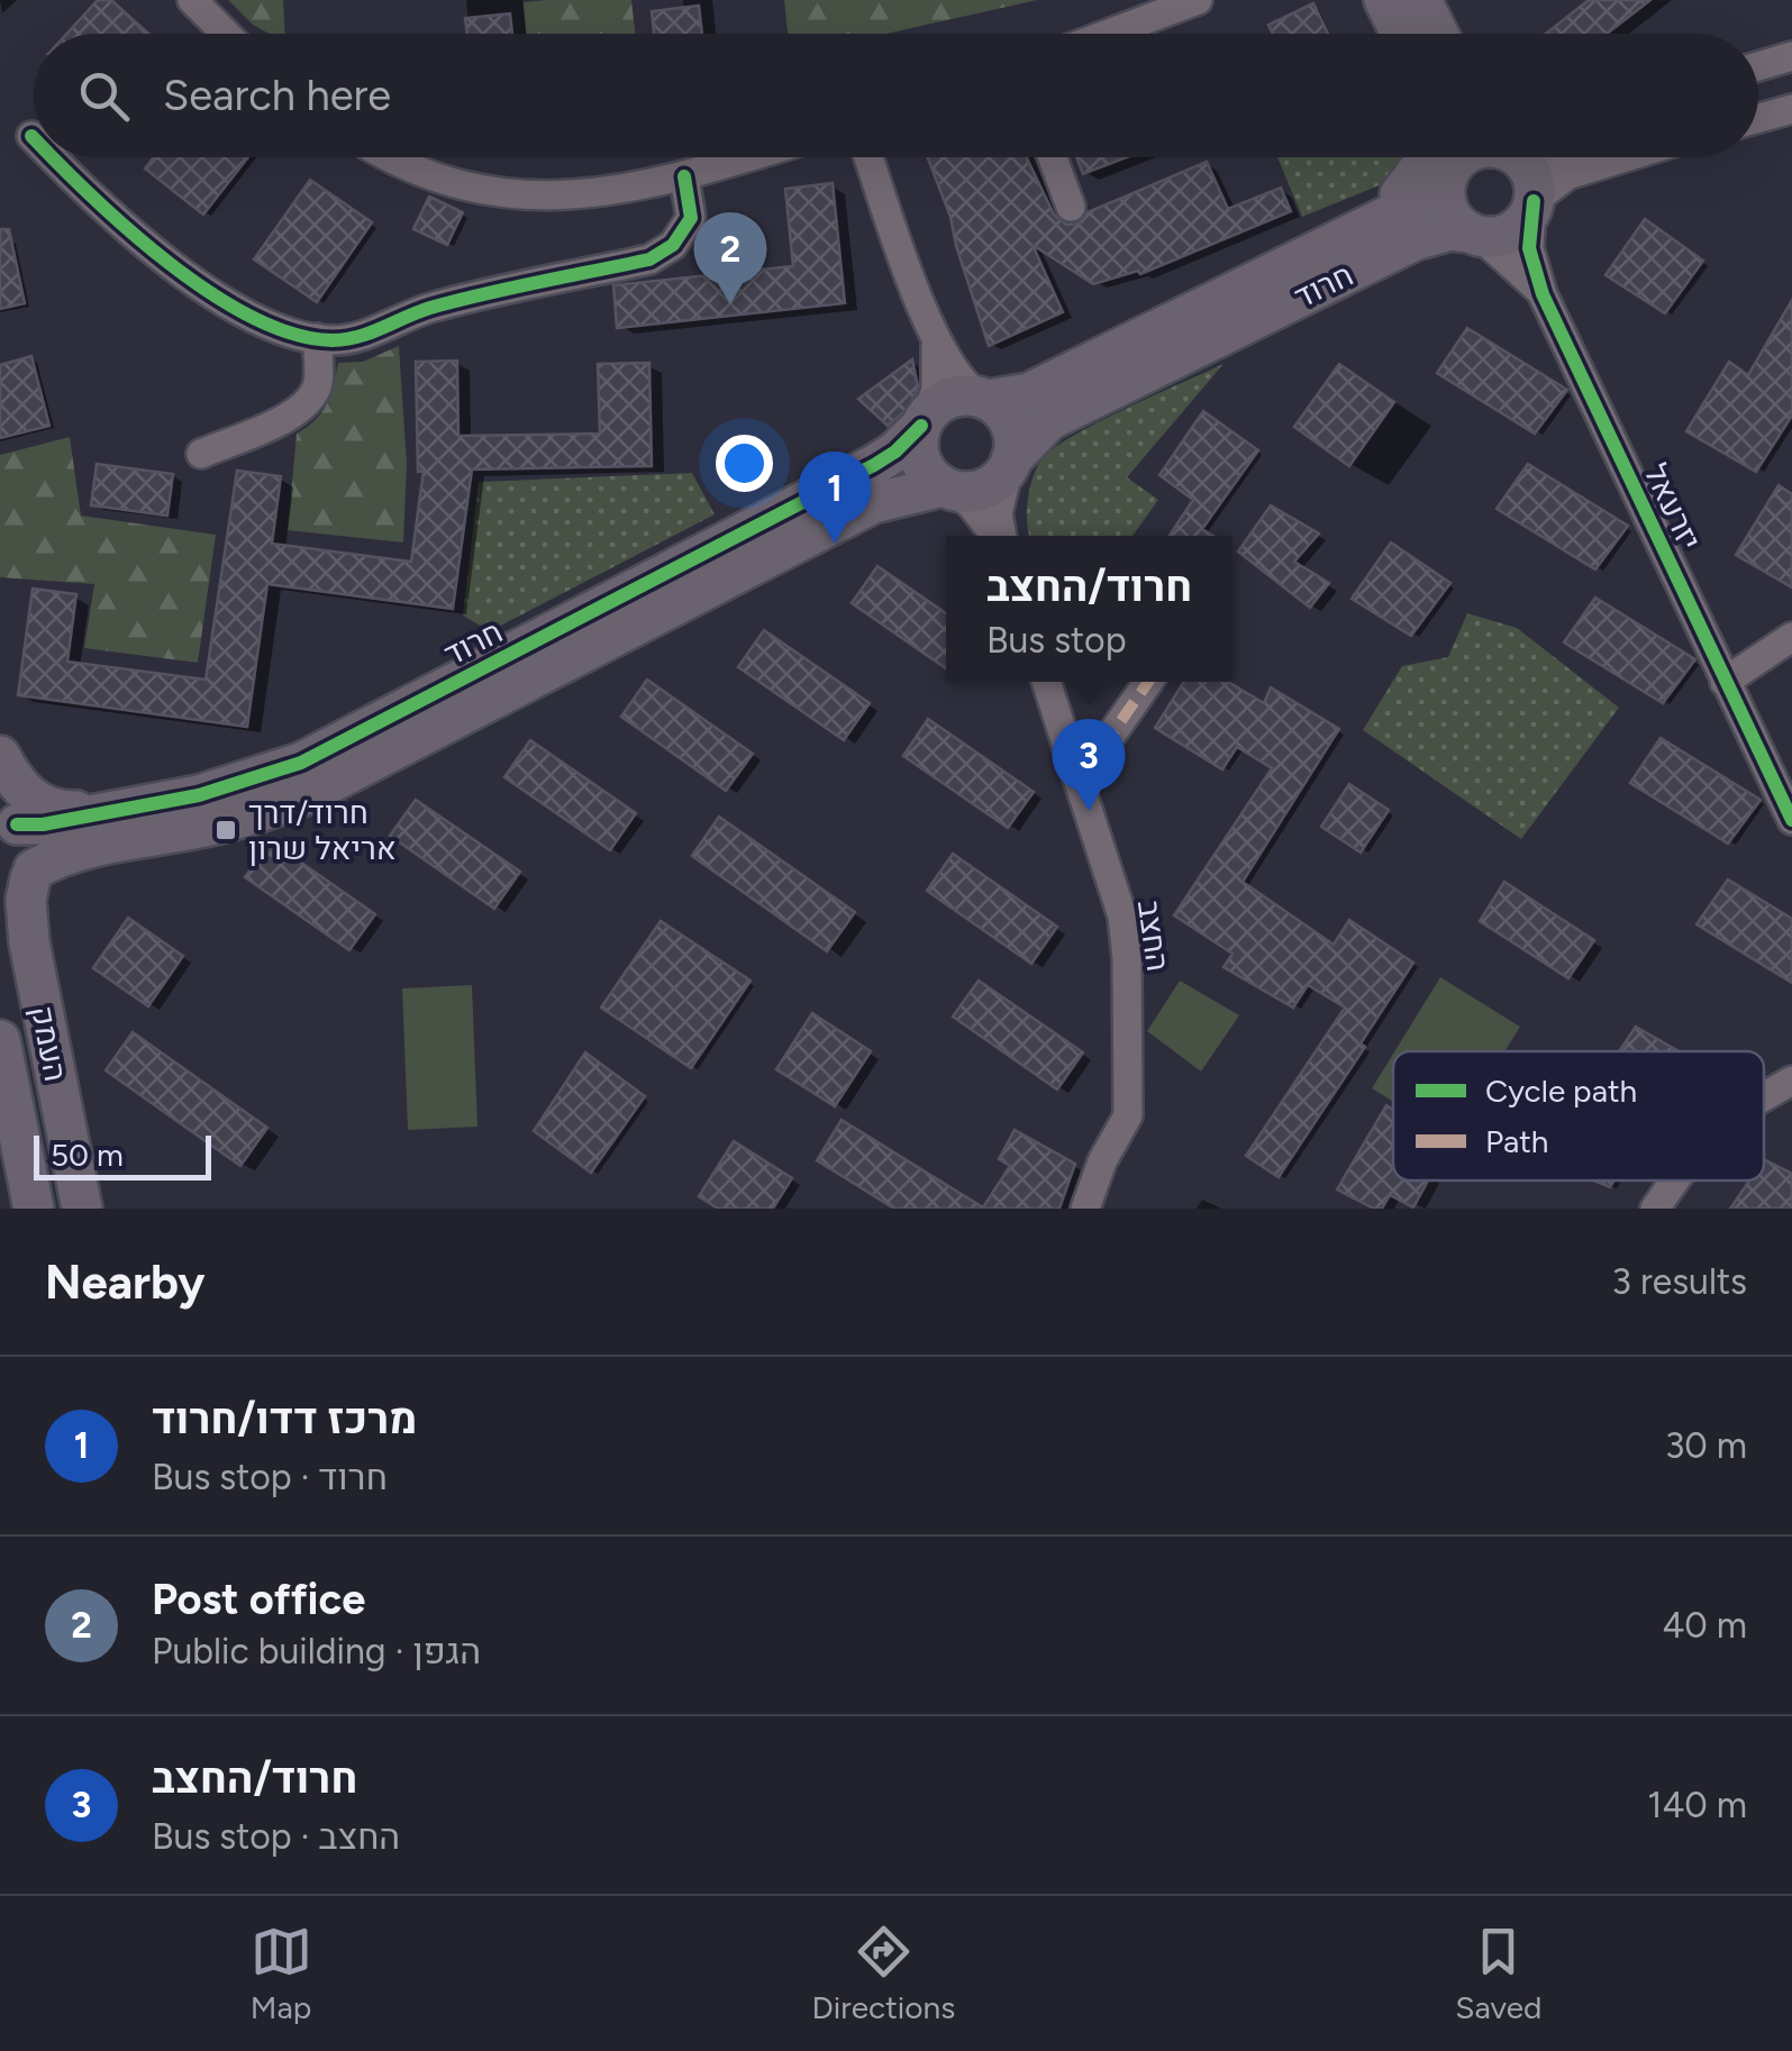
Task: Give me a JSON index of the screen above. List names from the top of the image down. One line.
{"streets":{"street":["חרוד","יזרעאל","החצב","העמק"]},"crossings":[["חרוד","יזרעאל"],["חרוד","העמק"]],"places":{"transit":["חרוד/דרך אריאל שרון"]},"legend":["Cycle path","Path"],"scale_bar":"50 m","page":{"search":"Search here","pins":["2","1","3"],"popup":["חרוד/החצב","Bus stop"],"scale":"50 m","heading":["Nearby","3 results"],"list":[{"mark":"1","name":"מרכז דדו/חרוד","note":"Bus stop · חרוד","value":"30 m"},{"mark":"2","name":"Post office","note":"Public building · הגפן","value":"40 m"},{"mark":"3","name":"חרוד/החצב","note":"Bus stop · החצב","value":"140 m"}],"nav":["Map","Directions","Saved"]}}
